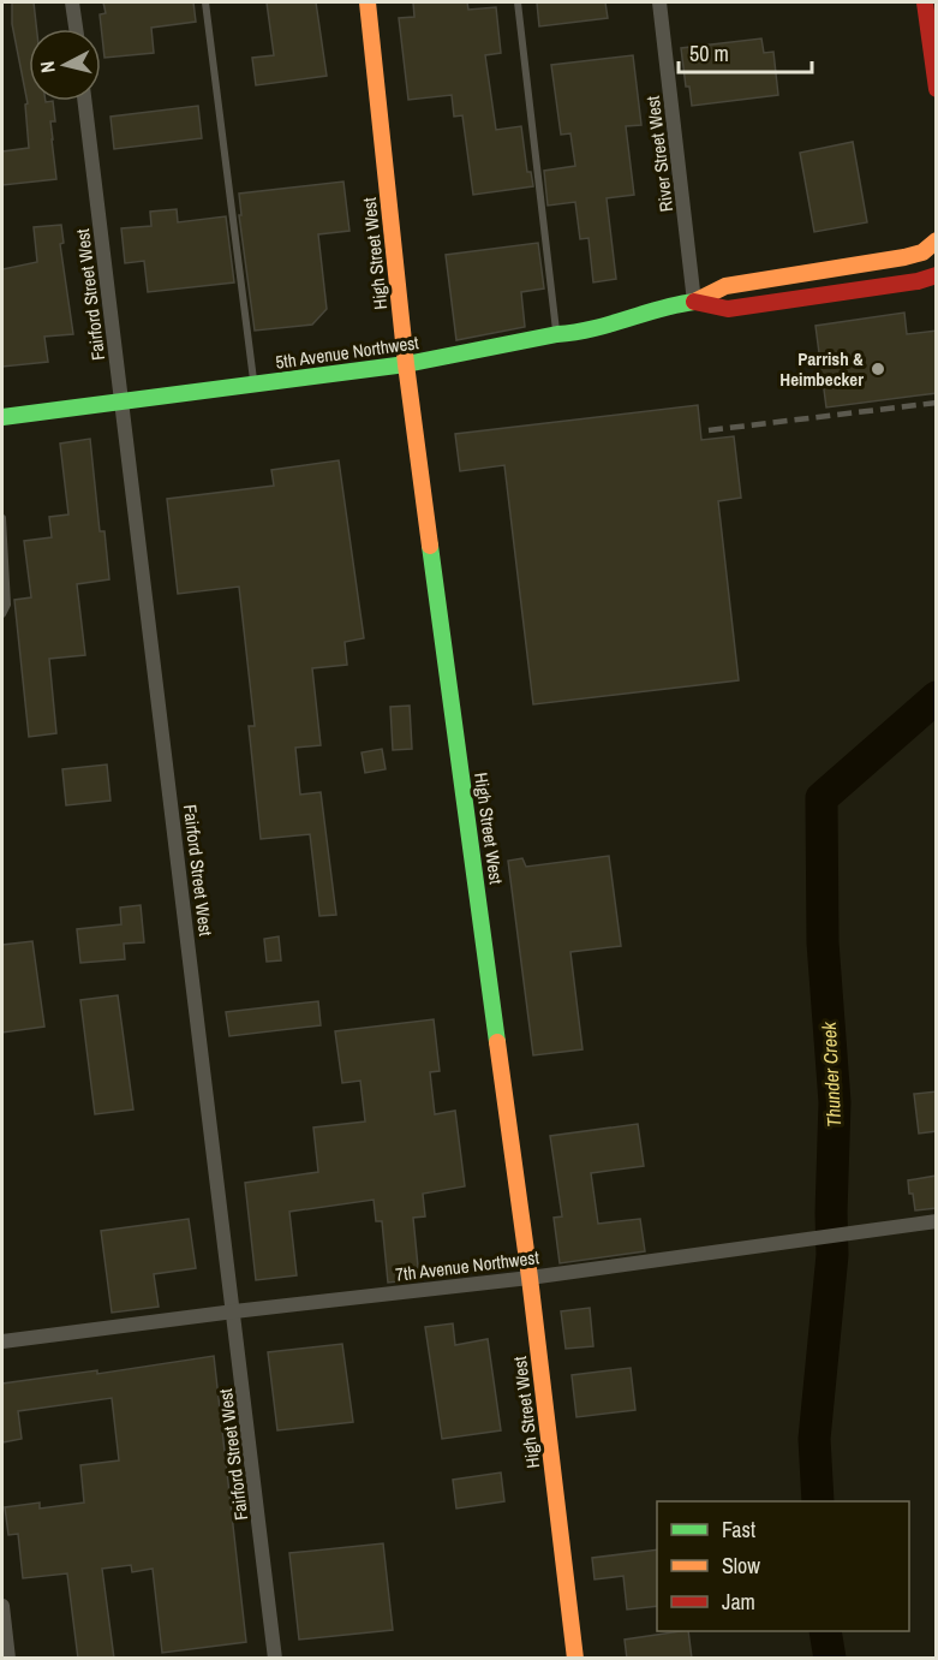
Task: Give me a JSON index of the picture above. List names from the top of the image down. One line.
{"streets":{"main road":["High Street West","5th Avenue Northwest"],"street":["River Street West","Fairford Street West","7th Avenue Northwest"]},"crossings":[["River Street West","5th Avenue Northwest"],["High Street West","5th Avenue Northwest"],["High Street West","7th Avenue Northwest"],["Fairford Street West","5th Avenue Northwest"],["Fairford Street West","7th Avenue Northwest"]],"water":["Thunder Creek"],"places":["Parrish & Heimbecker"],"legend":["Fast","Slow","Jam"],"scale_bar":"50 m","north":"left"}
